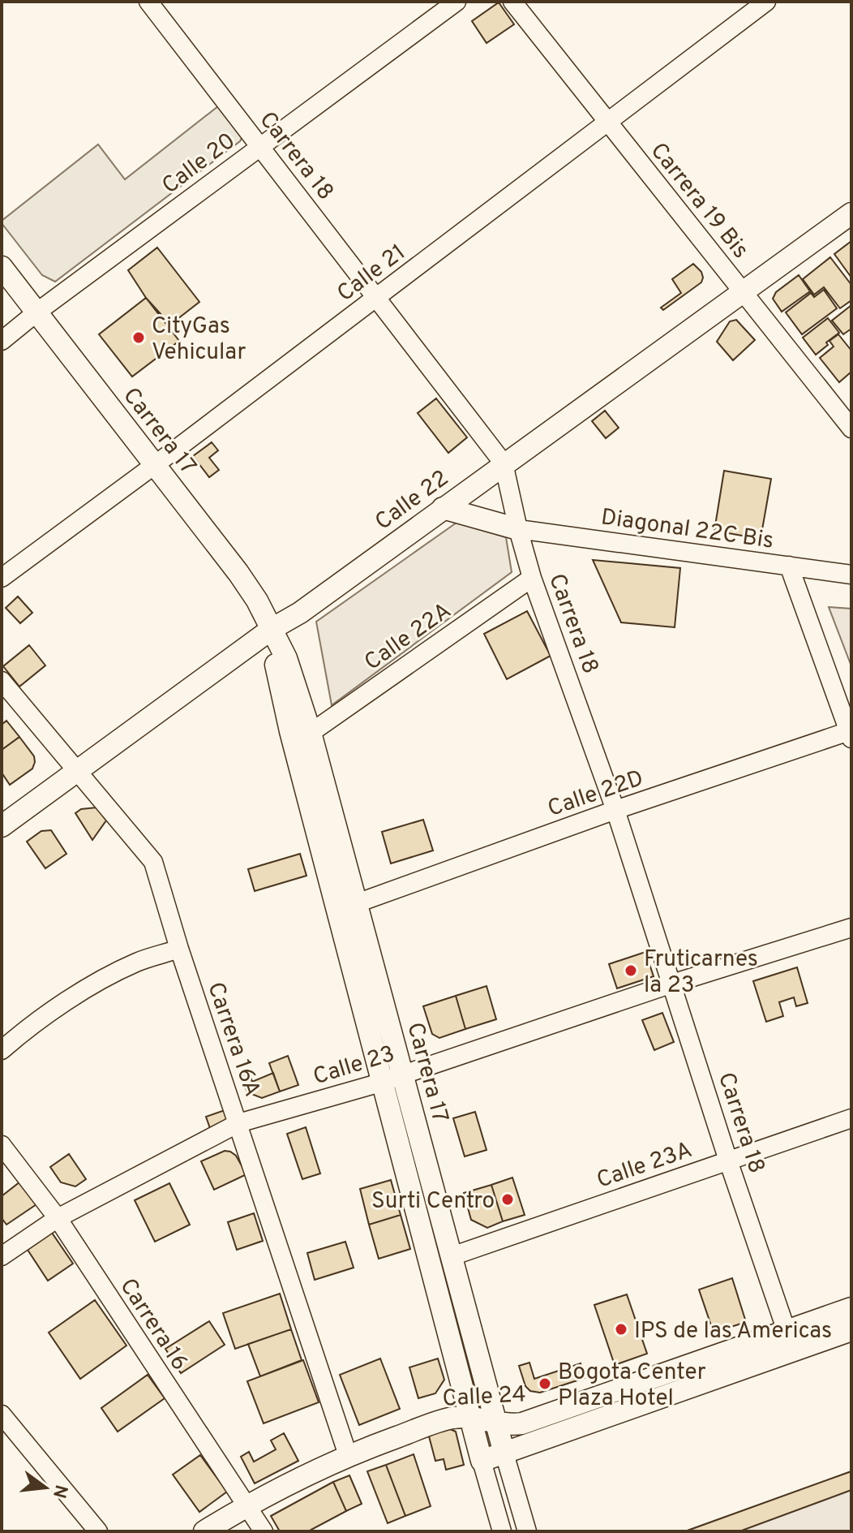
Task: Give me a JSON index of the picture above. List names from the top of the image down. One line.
{"streets":{"street":["Carrera 18","Calle 20","Carrera 19 Bis","Calle 21","Carrera 17","Calle 22","Diagonal 22C Bis","Calle 22A","Calle 22D","Carrera 16A","Calle 23","Calle 23A","Carrera 16","Calle 24"]},"crossings":[["Carrera 18","Calle 20"],["Carrera 18","Calle 21"],["Carrera 18","Calle 22"],["Carrera 18","Diagonal 22C Bis"],["Carrera 18","Calle 22A"],["Carrera 18","Calle 22D"],["Carrera 18","Calle 23"],["Carrera 18","Calle 23A"],["Carrera 18","Calle 24"],["Calle 20","Carrera 17"],["Carrera 19 Bis","Calle 21"],["Carrera 19 Bis","Calle 22"],["Calle 21","Carrera 17"],["Carrera 17","Calle 22"],["Carrera 17","Calle 22A"],["Carrera 17","Calle 22D"],["Carrera 17","Calle 23"],["Carrera 17","Calle 23A"],["Carrera 17","Calle 24"],["Calle 22","Carrera 16A"],["Carrera 16A","Calle 23"],["Carrera 16A","Calle 24"],["Calle 23","Carrera 16"],["Carrera 16","Calle 24"]],"places":["CityGas Vehicular","Fruticarnes la 23","Surti Centro","IPS de las Americas","Bogota Center Plaza Hotel"],"north":"right"}
